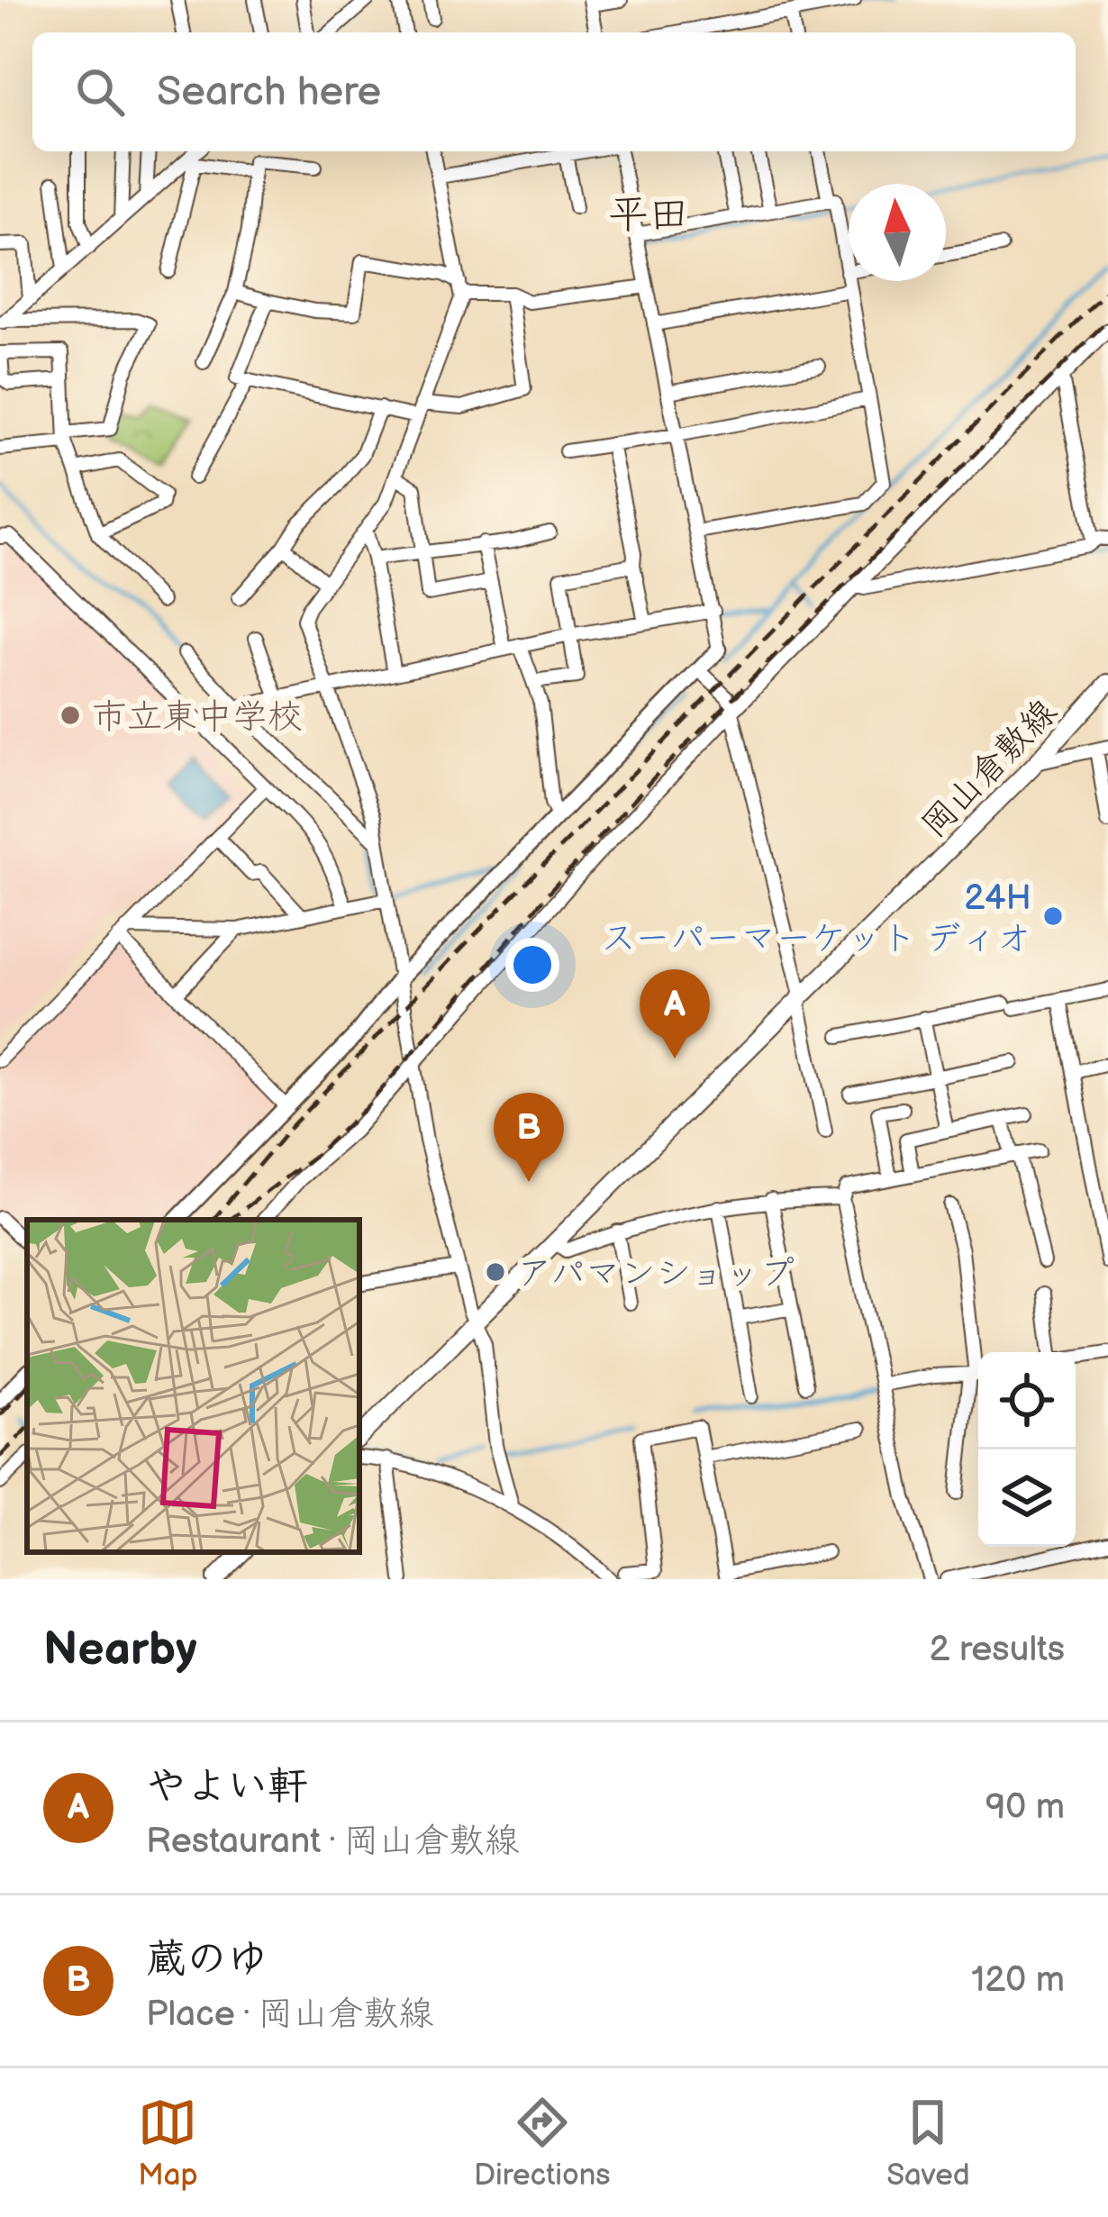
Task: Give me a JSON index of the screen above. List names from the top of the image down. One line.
{"streets":{"main road":["岡山倉敷線"]},"districts":["平田"],"places":["市立東中学校","24H スーパーマーケット ディオ","アパマンショップ"],"north":"top","page":{"search":"Search here","pins":["A","B"],"heading":["Nearby","2 results"],"list":[{"mark":"A","name":"やよい軒","note":"Restaurant · 岡山倉敷線","value":"90 m"},{"mark":"B","name":"蔵のゆ","note":"Place · 岡山倉敷線","value":"120 m"}],"nav":["Map","Directions","Saved"]}}
